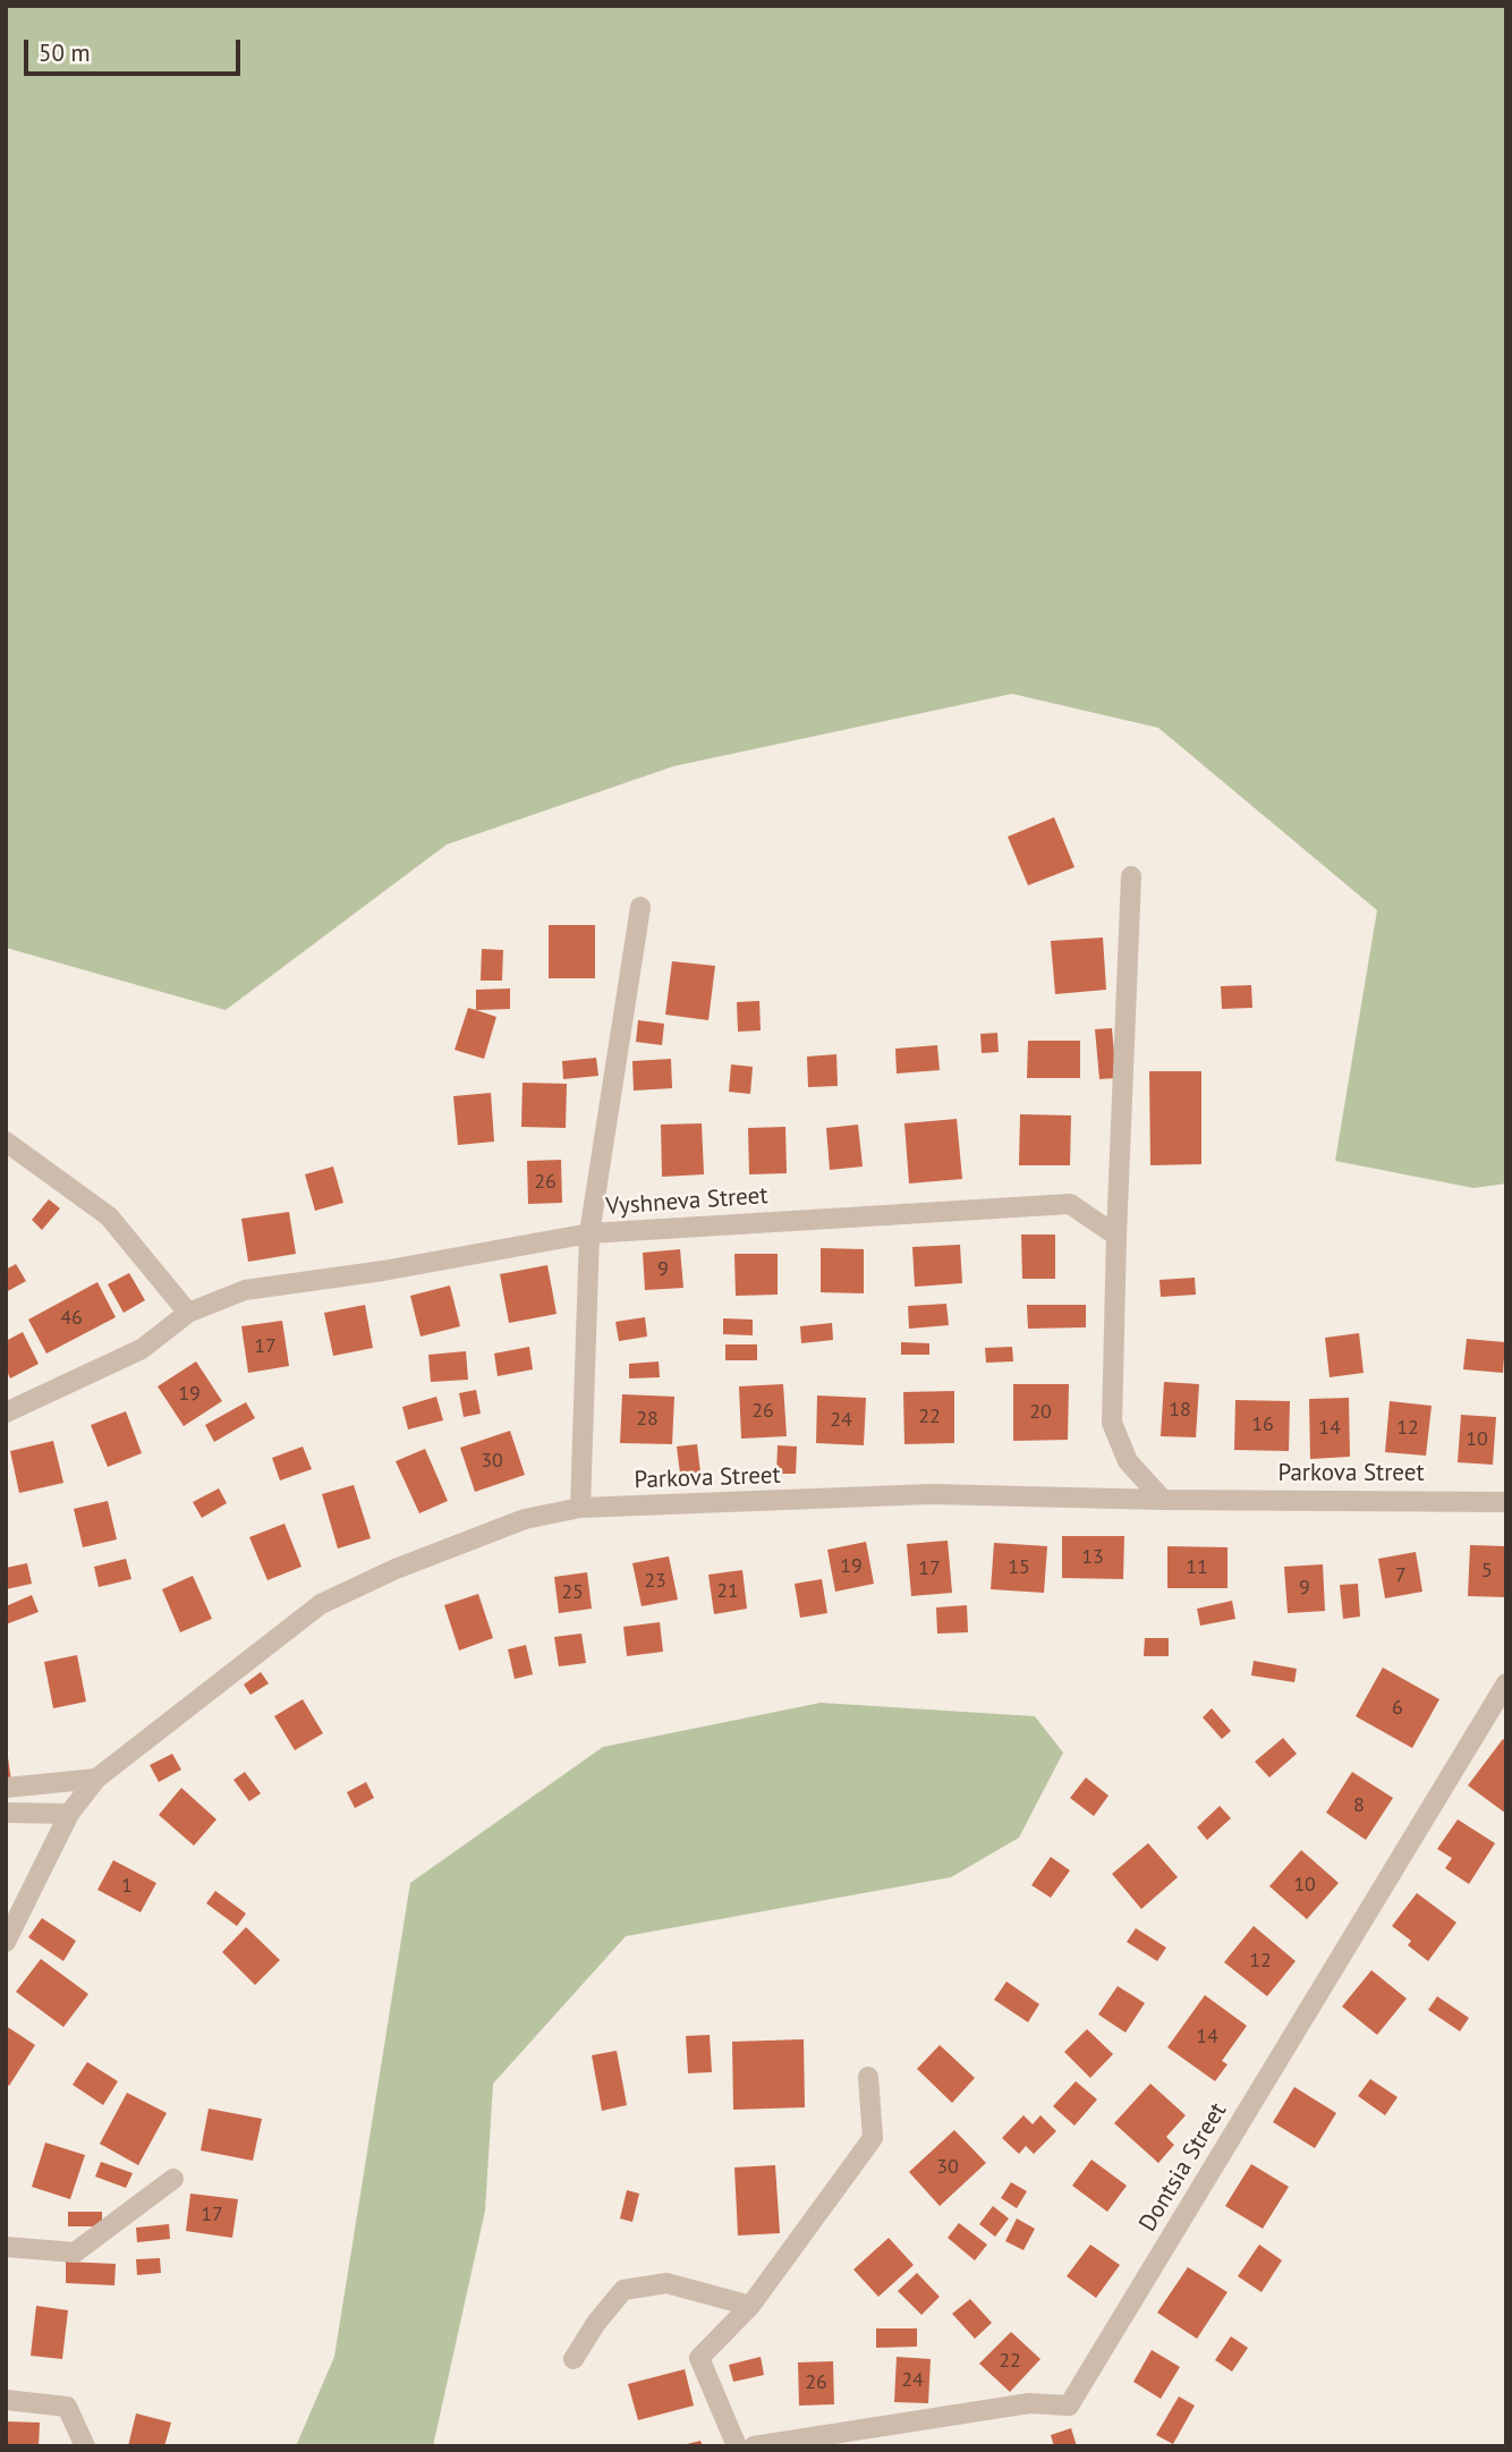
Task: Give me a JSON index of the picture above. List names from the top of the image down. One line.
{"streets":{"street":["Vyshneva Street","Parkova Street","Dontsia Street"]},"house_numbers":["26","9","46","17","19","18","26","20","22","28","24","16","14","12","10","30","13","19","15","11","17","5","7","23","9","21","25","6","8","10","1","12","14","30","17","22","24","26"],"scale_bar":"50 m"}
